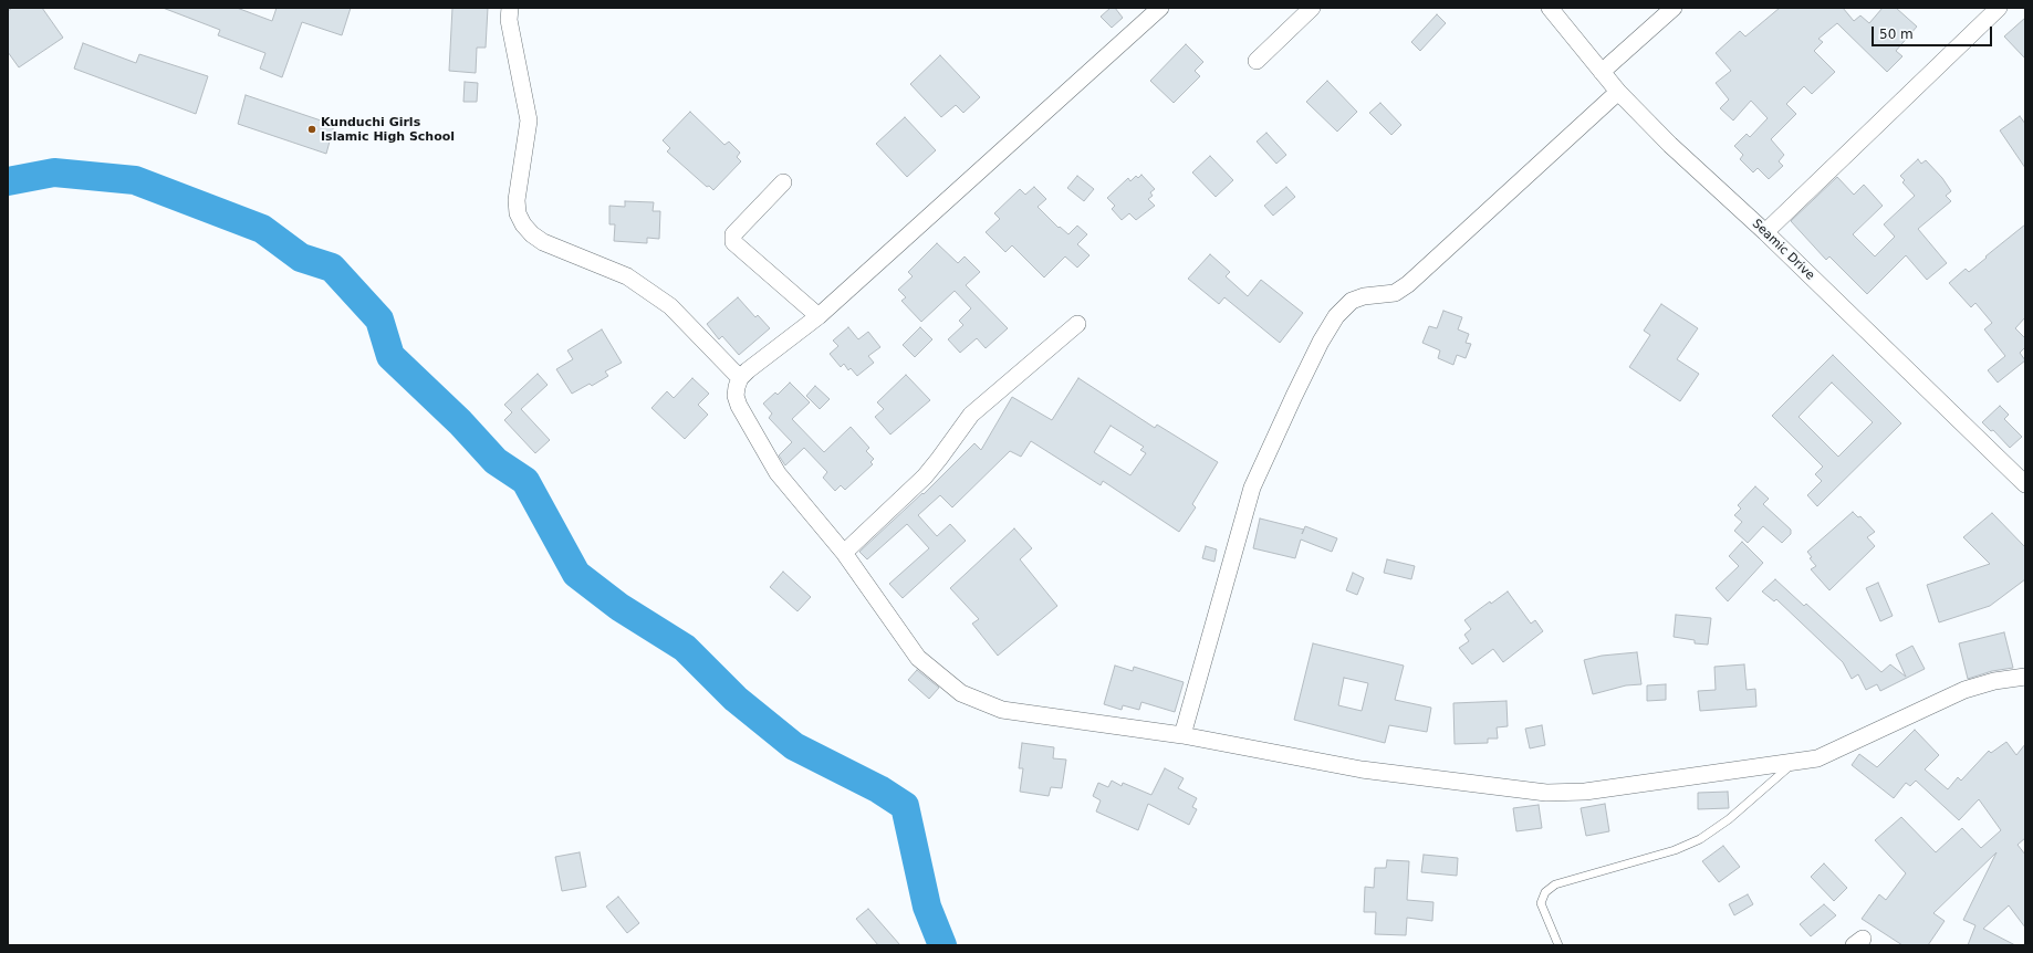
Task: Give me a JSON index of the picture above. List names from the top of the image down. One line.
{"streets":{"street":["Seamic Drive"]},"places":["Kunduchi Girls Islamic High School"],"scale_bar":"50 m"}
